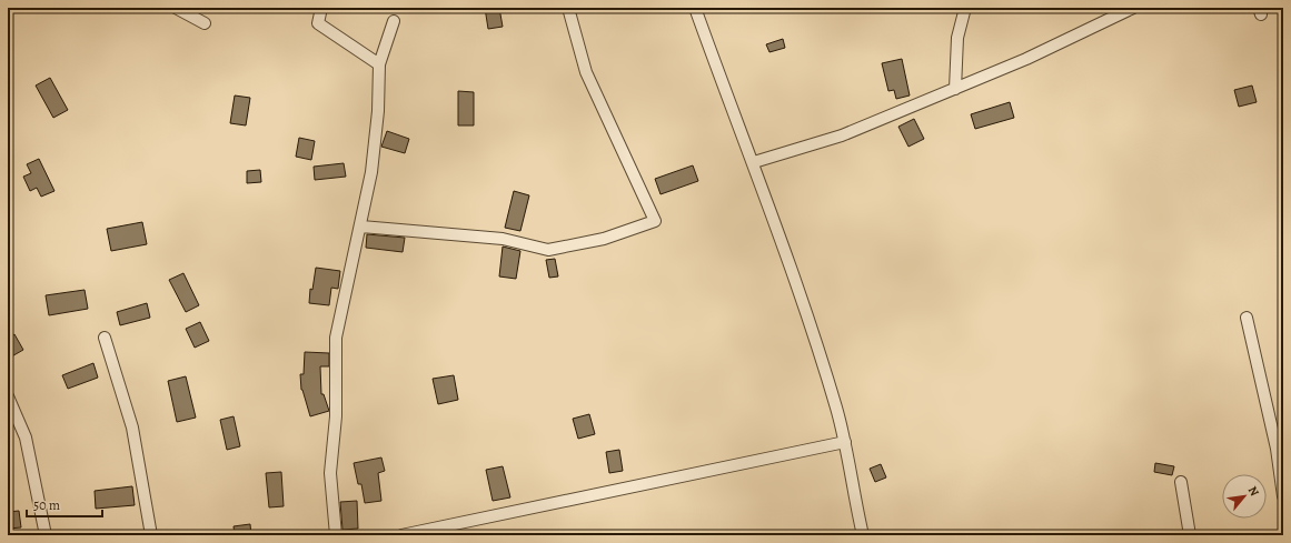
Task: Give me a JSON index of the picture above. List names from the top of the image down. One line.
{"scale_bar":"50 m","north":"top right"}
